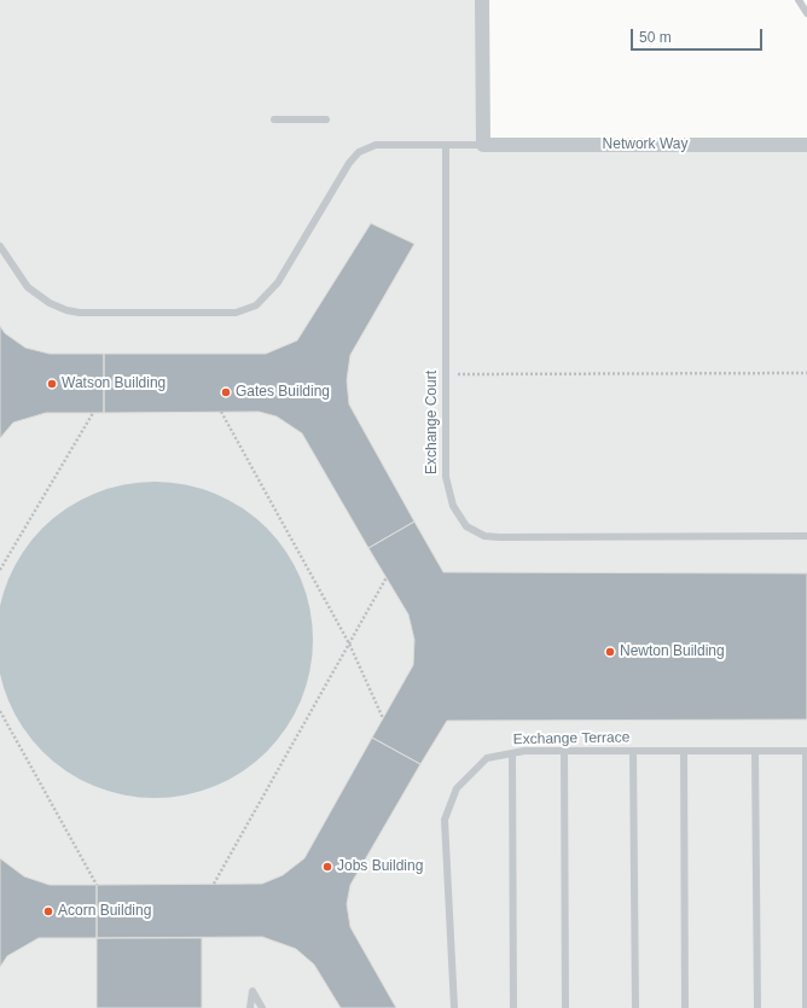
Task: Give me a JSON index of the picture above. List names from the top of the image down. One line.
{"streets":{"street":["Network Way"],"lane":["Exchange Court","Exchange Terrace"]},"places":["Watson Building","Gates Building","Newton Building","Jobs Building","Acorn Building"],"scale_bar":"50 m"}
